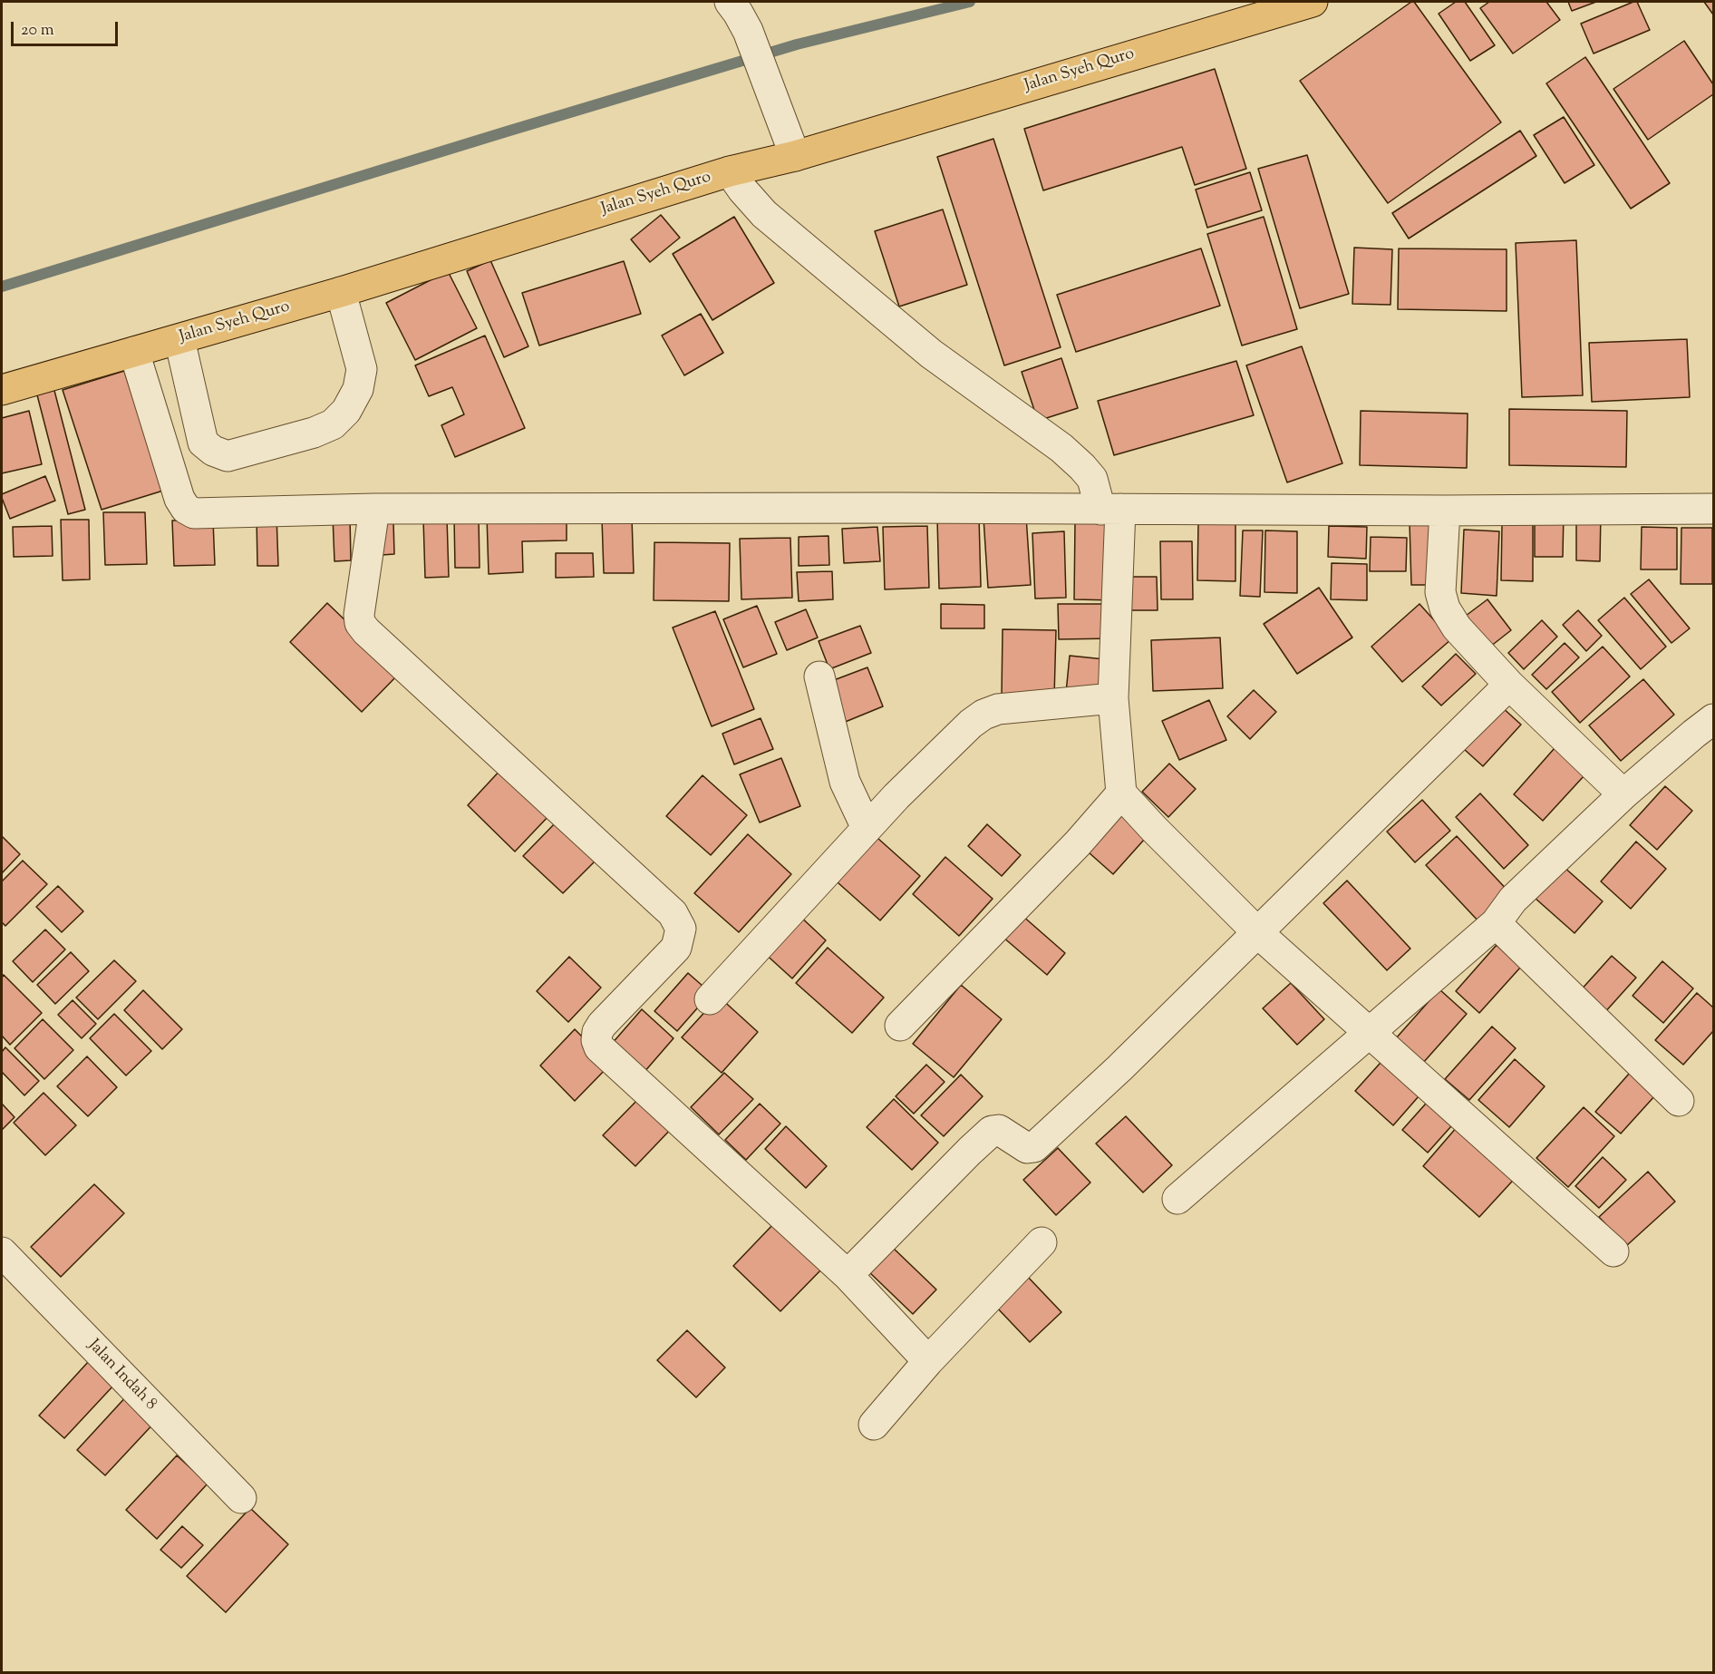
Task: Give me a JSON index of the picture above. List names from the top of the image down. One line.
{"streets":{"main road":["Jalan Syeh Quro"],"street":["Jalan Indah 8"]},"scale_bar":"20 m"}
